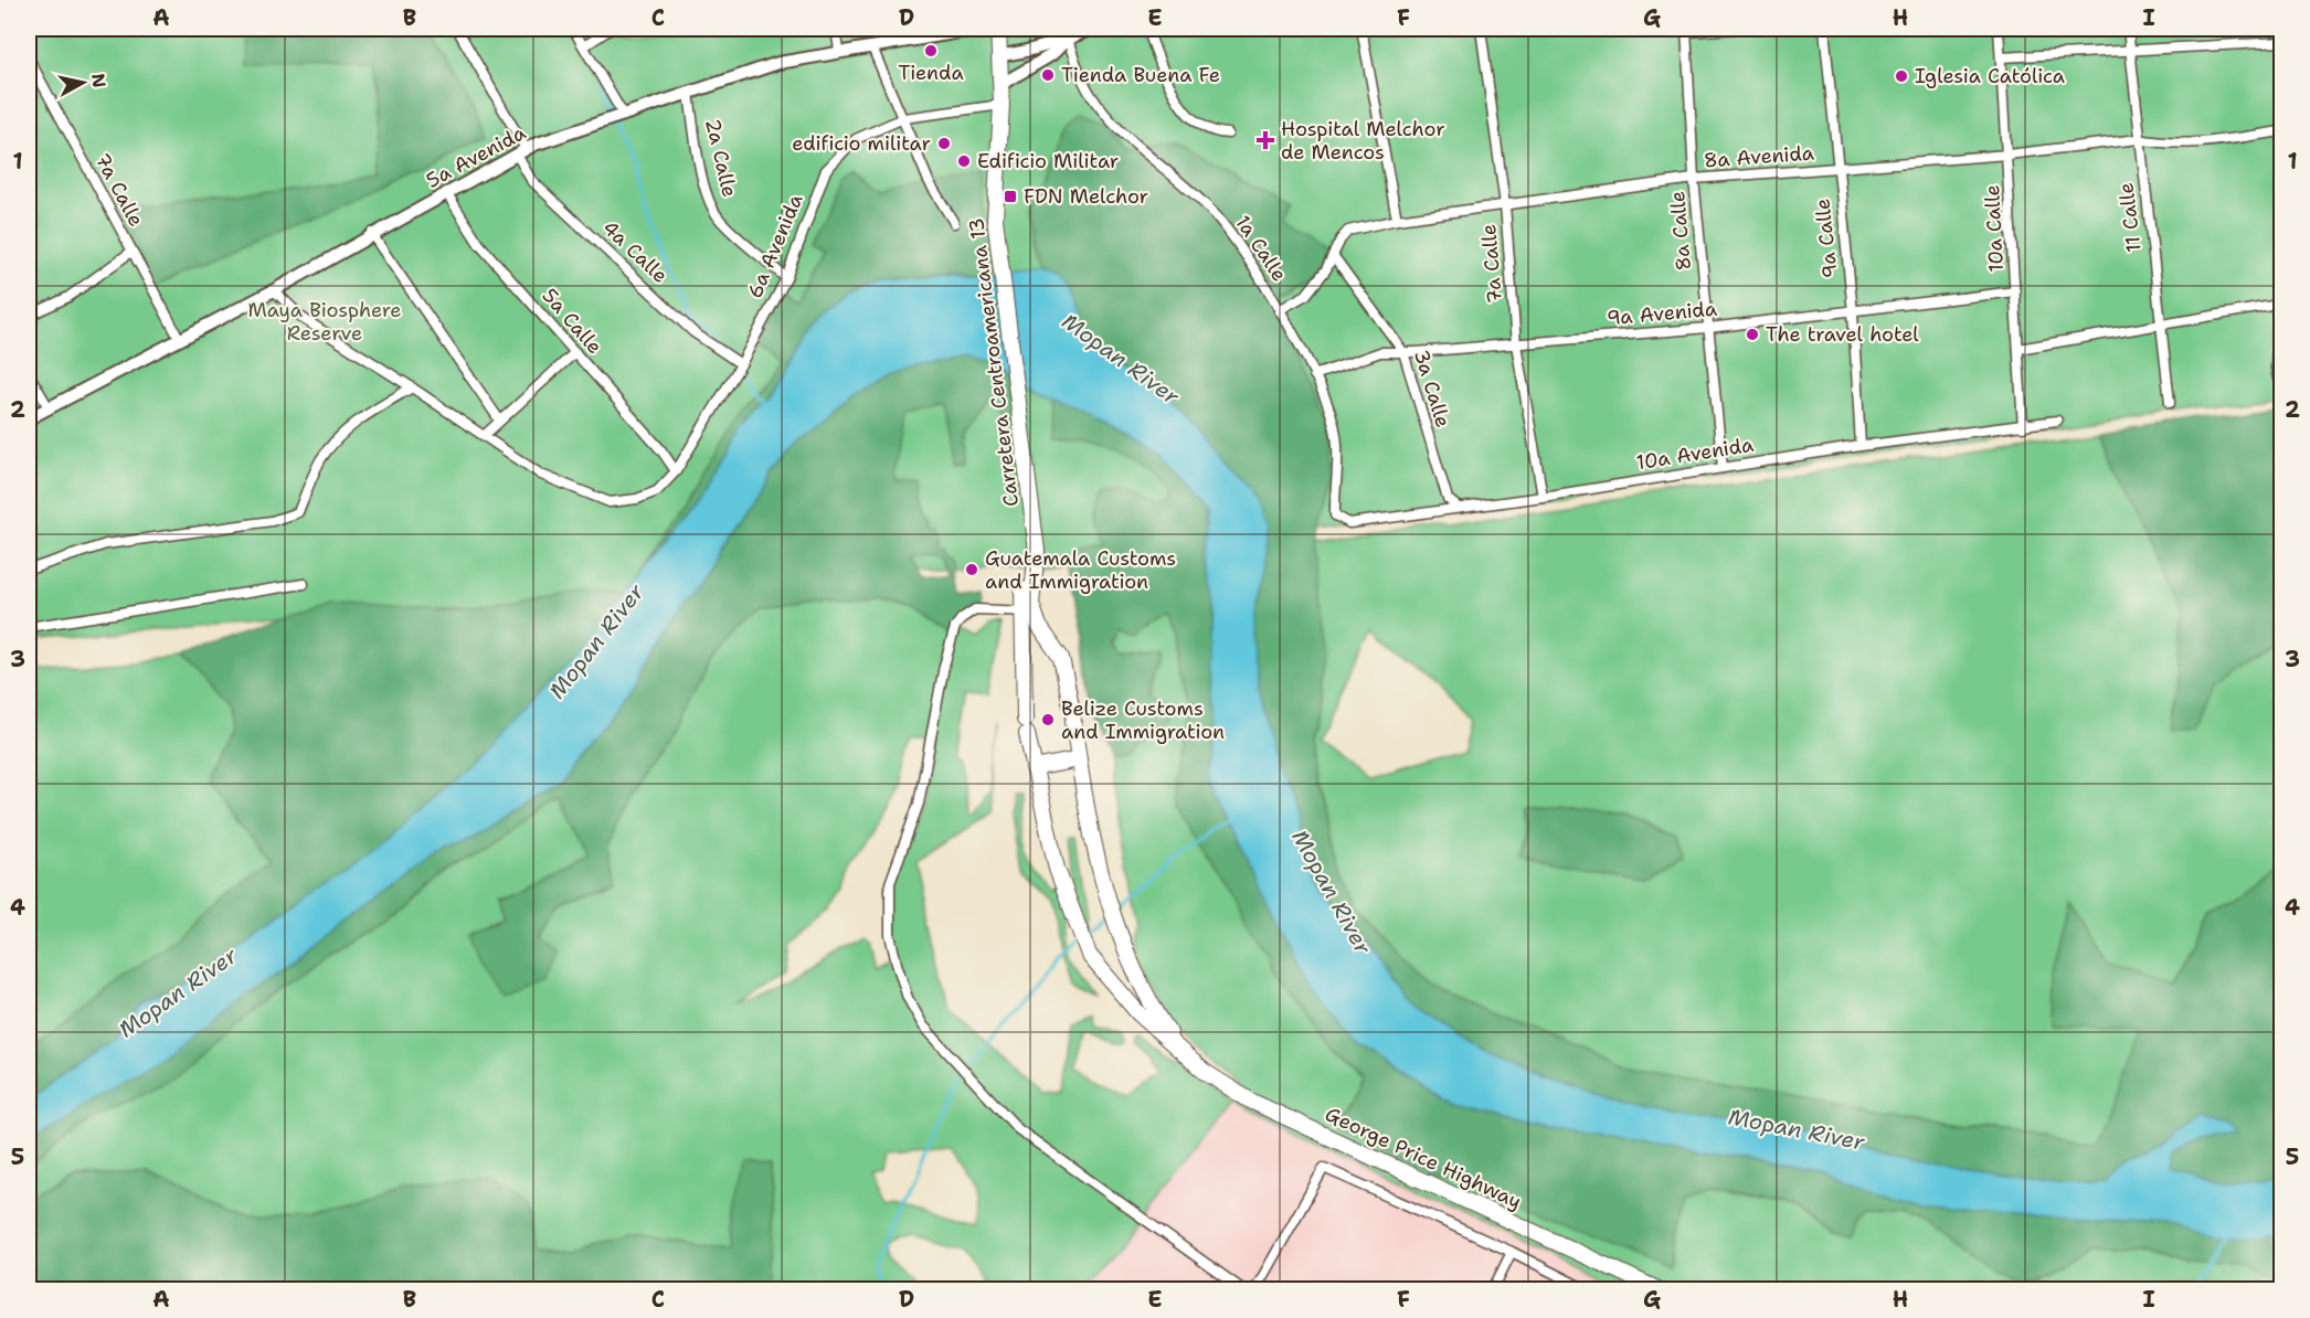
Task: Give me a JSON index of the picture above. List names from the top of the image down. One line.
{"streets":{"highway":["Carretera Centroamericana 13","George Price Highway"],"street":["5a Avenida","8a Avenida","2a Calle","7a Calle","11 Calle","10a Calle","8a Calle","9a Calle","6a Avenida","1a Calle","4a Calle","9a Avenida","5a Calle","3a Calle","10a Avenida"]},"crossings":[["5a Avenida","2a Calle"],["5a Avenida","7a Calle"],["5a Avenida","4a Calle"],["5a Avenida","5a Calle"],["8a Avenida","7a Calle"],["8a Avenida","11 Calle"],["8a Avenida","10a Calle"],["8a Avenida","8a Calle"],["8a Avenida","9a Calle"],["8a Avenida","1a Calle"],["8a Avenida","3a Calle"],["2a Calle","6a Avenida"],["7a Calle","9a Avenida"],["7a Calle","10a Avenida"],["10a Calle","9a Avenida"],["10a Calle","10a Avenida"],["8a Calle","9a Avenida"],["8a Calle","10a Avenida"],["9a Calle","9a Avenida"],["9a Calle","10a Avenida"],["6a Avenida","4a Calle"],["6a Avenida","5a Calle"],["6a Avenida","Carretera Centroamericana 13"],["1a Calle","9a Avenida"],["1a Calle","10a Avenida"],["9a Avenida","3a Calle"],["Carretera Centroamericana 13","George Price Highway"],["3a Calle","10a Avenida"]],"water":["Mopan River"],"parks":["Maya Biosphere Reserve"],"places":{"other":["Tienda","Tienda Buena Fe","Iglesia Católica","edificio militar","Edificio Militar","The travel hotel","Guatemala Customs and Immigration","Belize Customs and Immigration"],"health":["Hospital Melchor de Mencos"],"transit":["FDN Melchor"]},"north":"right","grid":{"columns":["A","B","C","D","E","F","G","H","I"],"rows":["1","2","3","4","5"]}}
